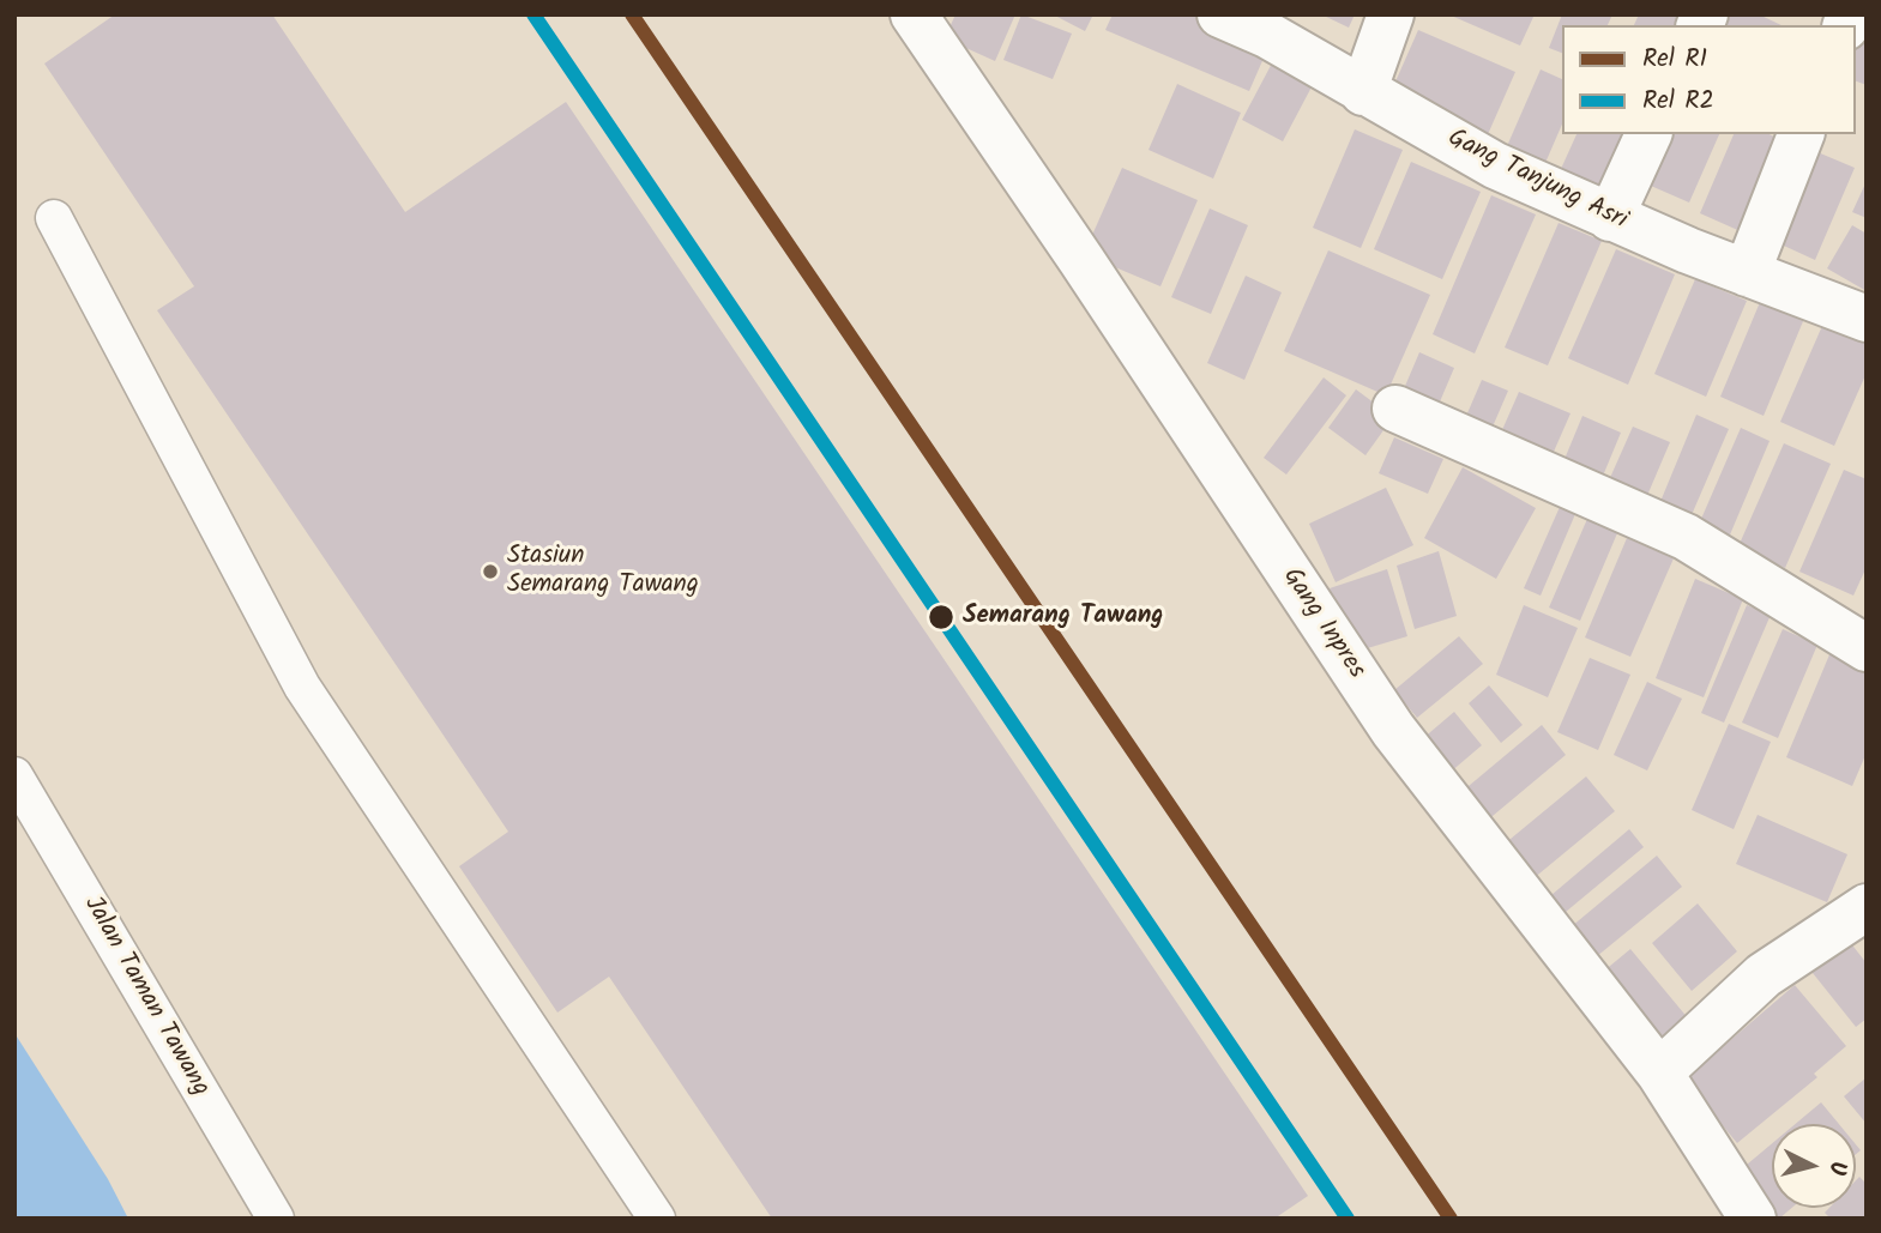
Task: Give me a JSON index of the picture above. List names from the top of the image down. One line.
{"streets":{"street":["Gang Tanjung Asri","Gang Inpres"],"lane":["Jalan Taman Tawang"]},"places":["Stasiun Semarang Tawang","Semarang Tawang"],"lines":["rail line R1","rail line R2"],"legend":["Rel R1","Rel R2"],"north":"right"}
